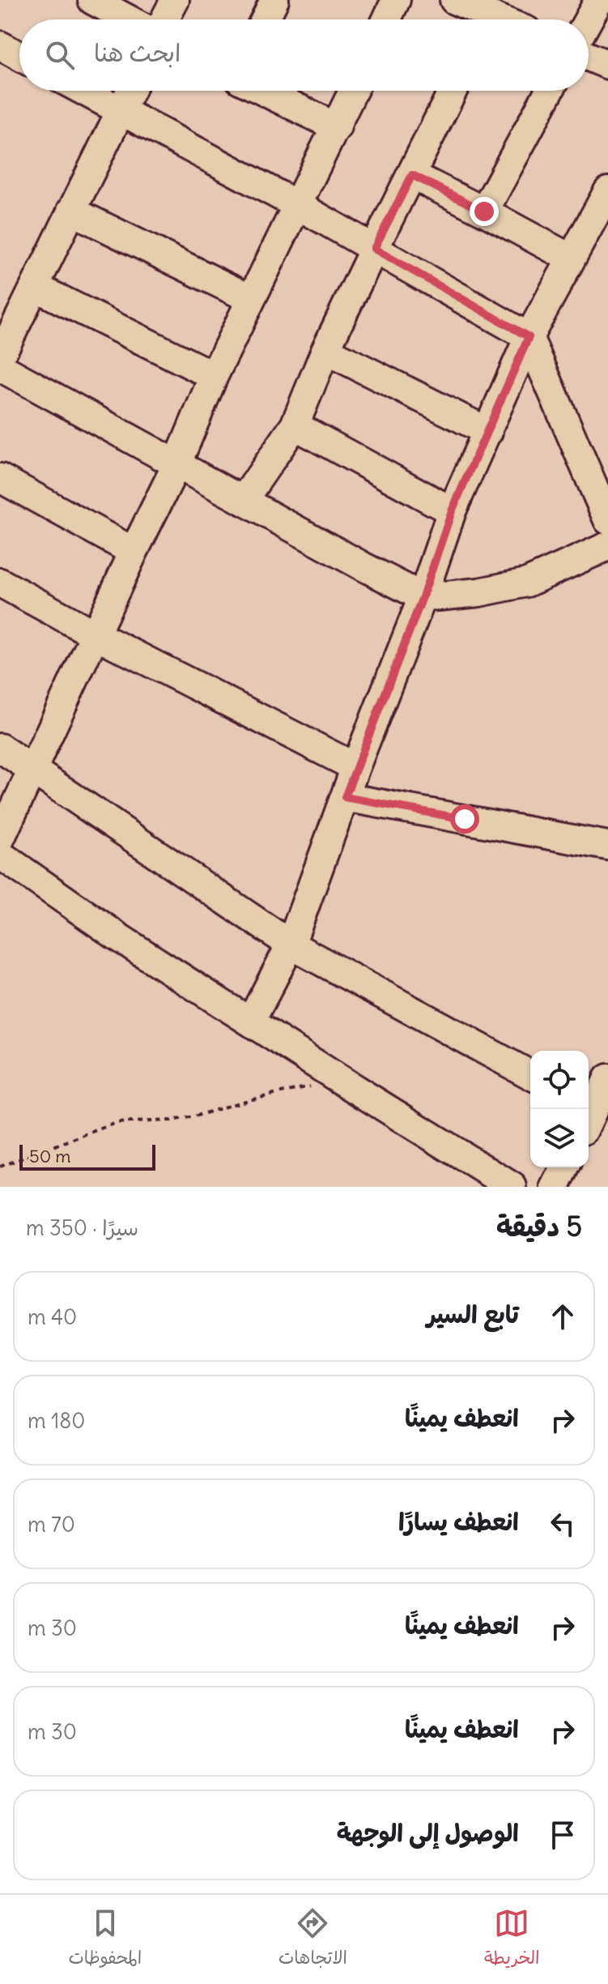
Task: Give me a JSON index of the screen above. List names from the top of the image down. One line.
{"scale_bar":"50 m","page":{"search":"ابحث هنا","scale":"50 m","heading":["5 دقيقة","سيرًا · 350 m"],"list":[["تابع السير","40 m"],["انعطف يمينًا","180 m"],["انعطف يسارًا","70 m"],["انعطف يمينًا","30 m"],["انعطف يمينًا","30 m"],"الوصول إلى الوجهة"],"nav":["الخريطة","الاتجاهات","المحفوظات"]}}
